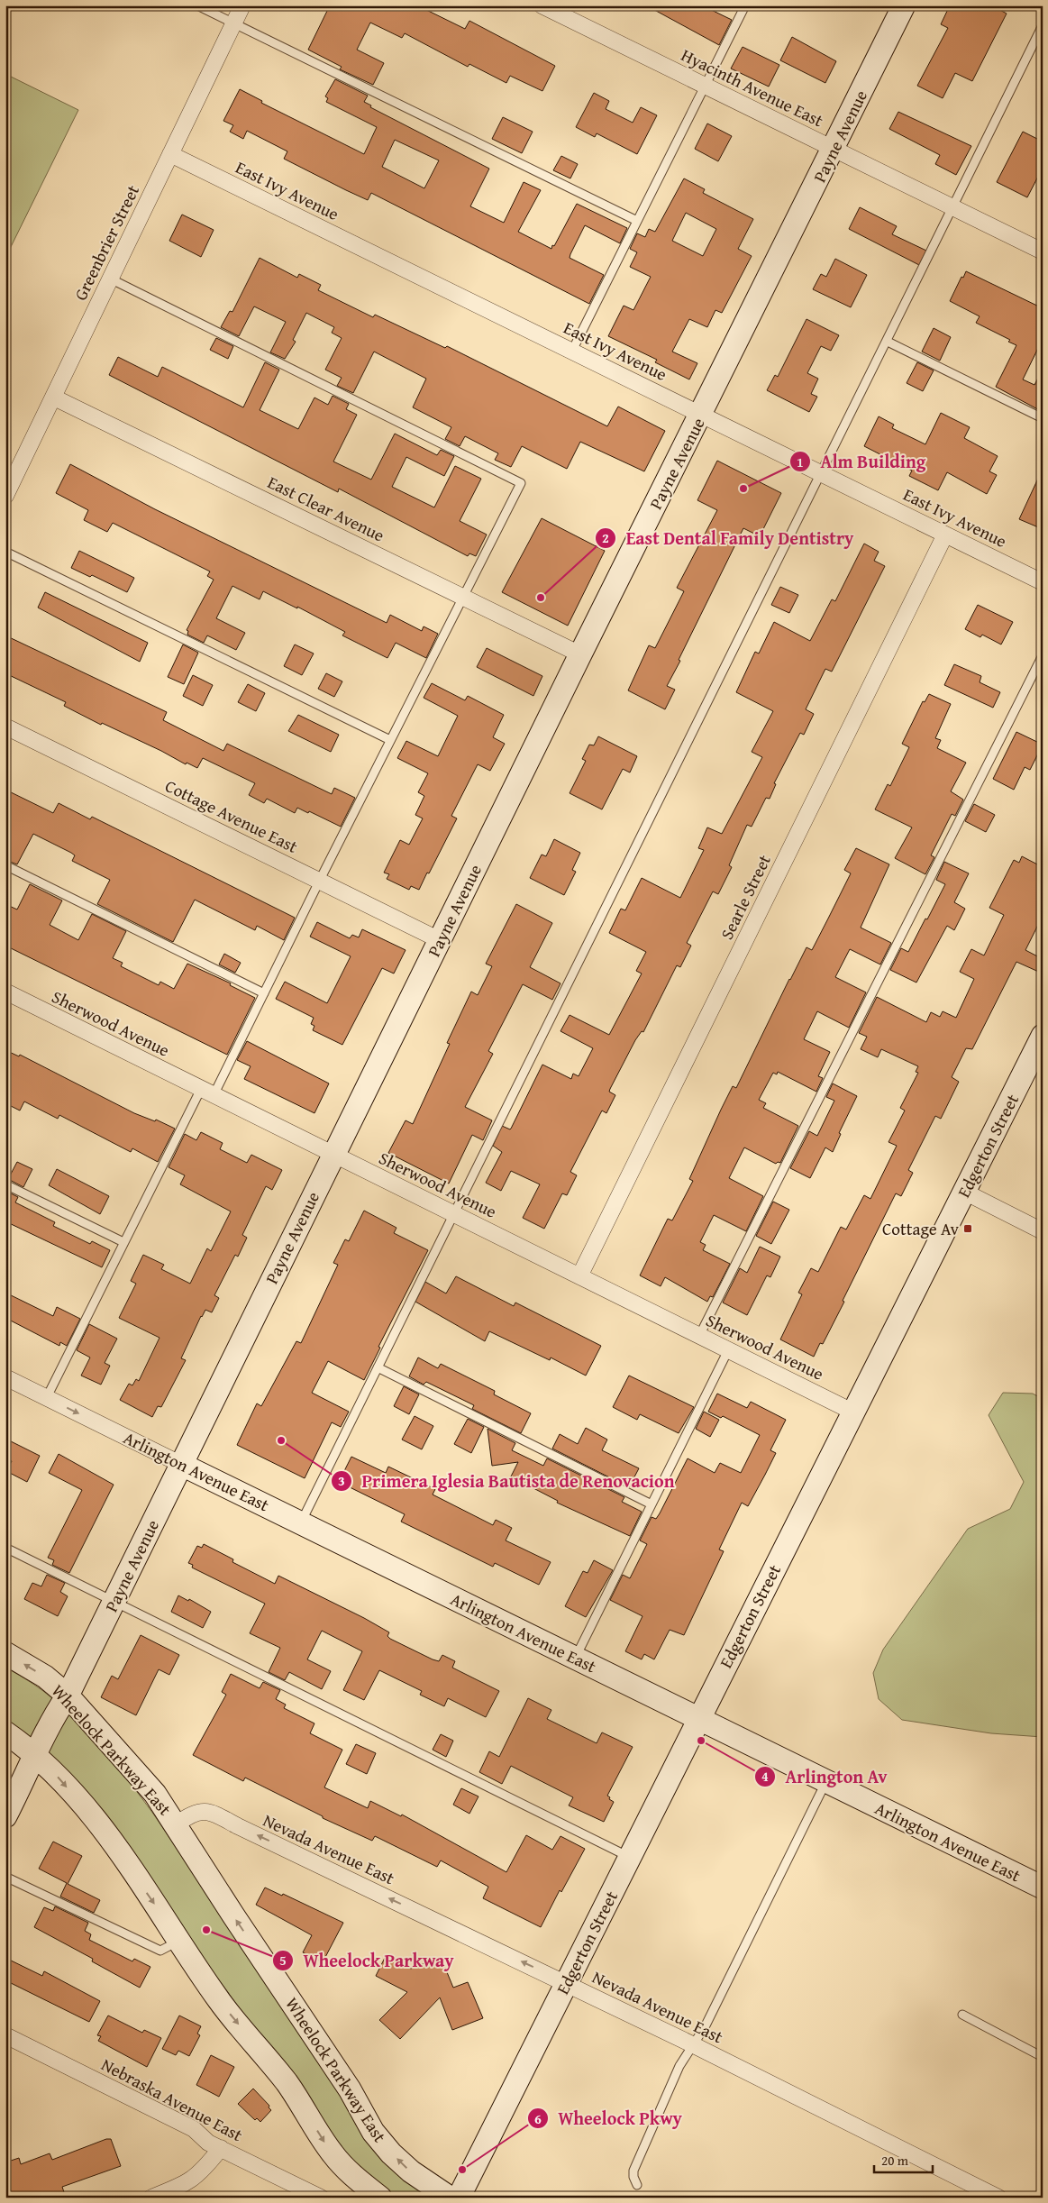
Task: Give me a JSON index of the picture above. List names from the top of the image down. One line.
{"streets":{"street":["Hyacinth Avenue East","Payne Avenue","East Ivy Avenue","Greenbrier Street","East Clear Avenue","Cottage Avenue East","Searle Street","Sherwood Avenue","Edgerton Street","Arlington Avenue East","Wheelock Parkway East","Nevada Avenue East","Nebraska Avenue East"]},"crossings":[["Hyacinth Avenue East","Payne Avenue"],["Payne Avenue","East Ivy Avenue"],["Payne Avenue","East Clear Avenue"],["Payne Avenue","Cottage Avenue East"],["Payne Avenue","Sherwood Avenue"],["Payne Avenue","Arlington Avenue East"],["Payne Avenue","Wheelock Parkway East"],["East Ivy Avenue","Greenbrier Street"],["East Ivy Avenue","Searle Street"],["Greenbrier Street","East Clear Avenue"],["Searle Street","Sherwood Avenue"],["Sherwood Avenue","Edgerton Street"],["Edgerton Street","Arlington Avenue East"],["Edgerton Street","Nevada Avenue East"],["Wheelock Parkway East","Nevada Avenue East"]],"one_way":["Nevada Avenue East"],"places":{"other":["Alm Building","East Dental Family Dentistry","Primera Iglesia Bautista de Renovacion","Arlington Av","Wheelock Parkway","Wheelock Pkwy"],"transit":["Cottage Av"]},"scale_bar":"20 m"}
